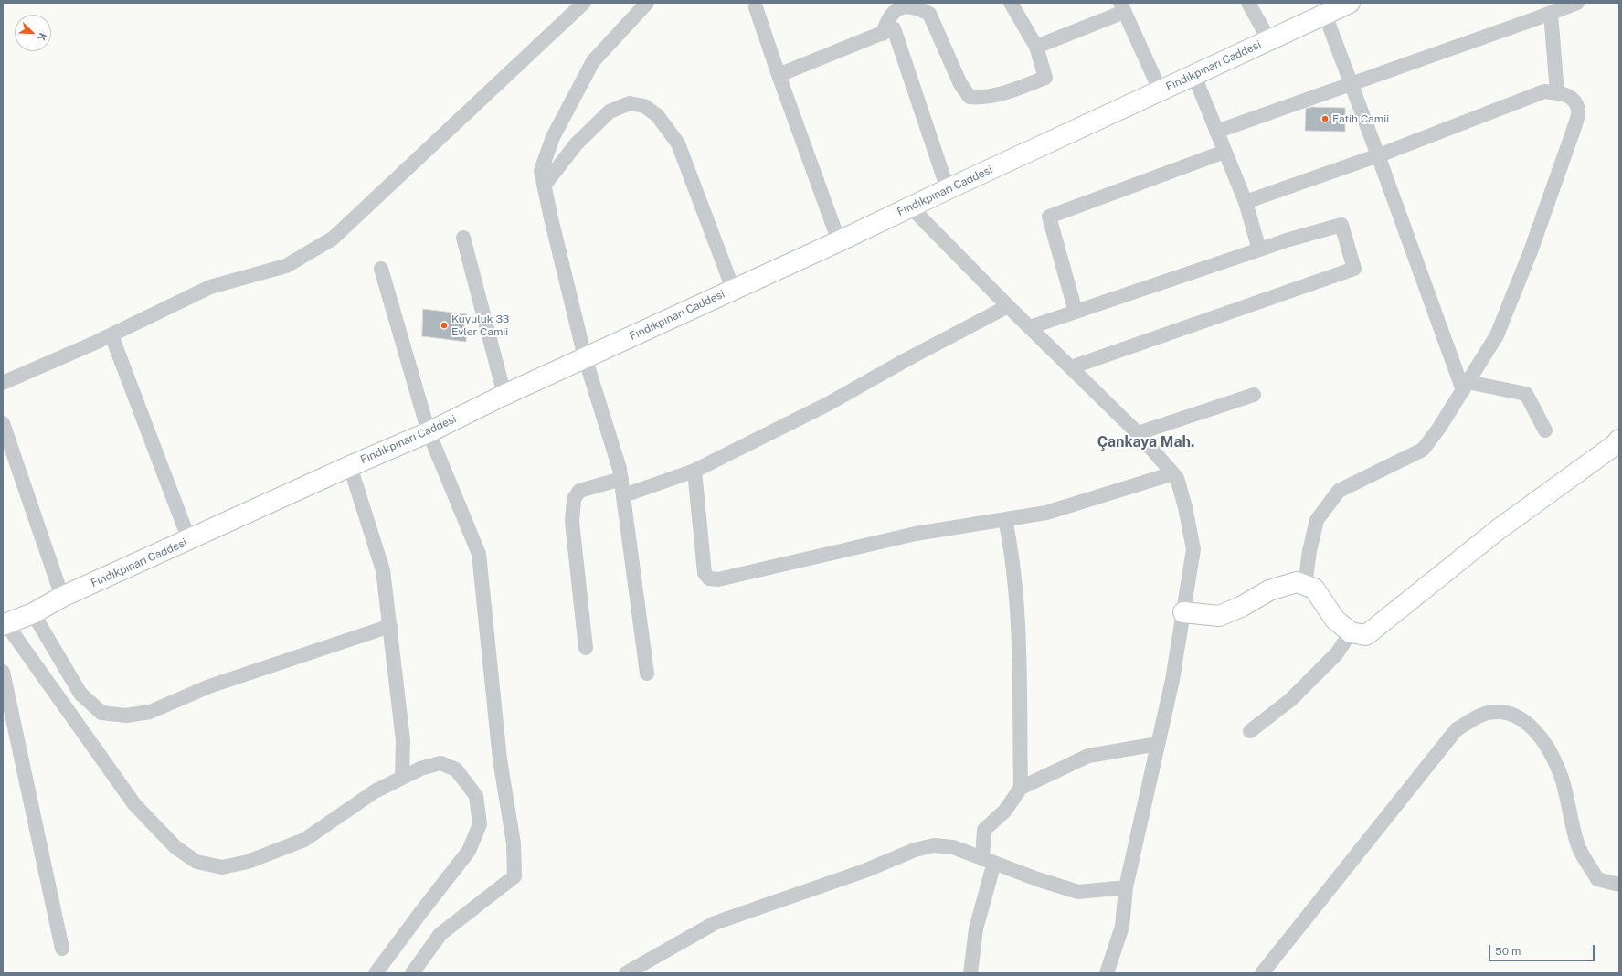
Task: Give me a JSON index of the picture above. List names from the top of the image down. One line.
{"streets":{"main road":["Fındıkpınarı Caddesi"]},"districts":["Çankaya Mah."],"places":["Fatih Camii","Kuyuluk 33 Evler Camii"],"scale_bar":"50 m","north":"bottom right"}
